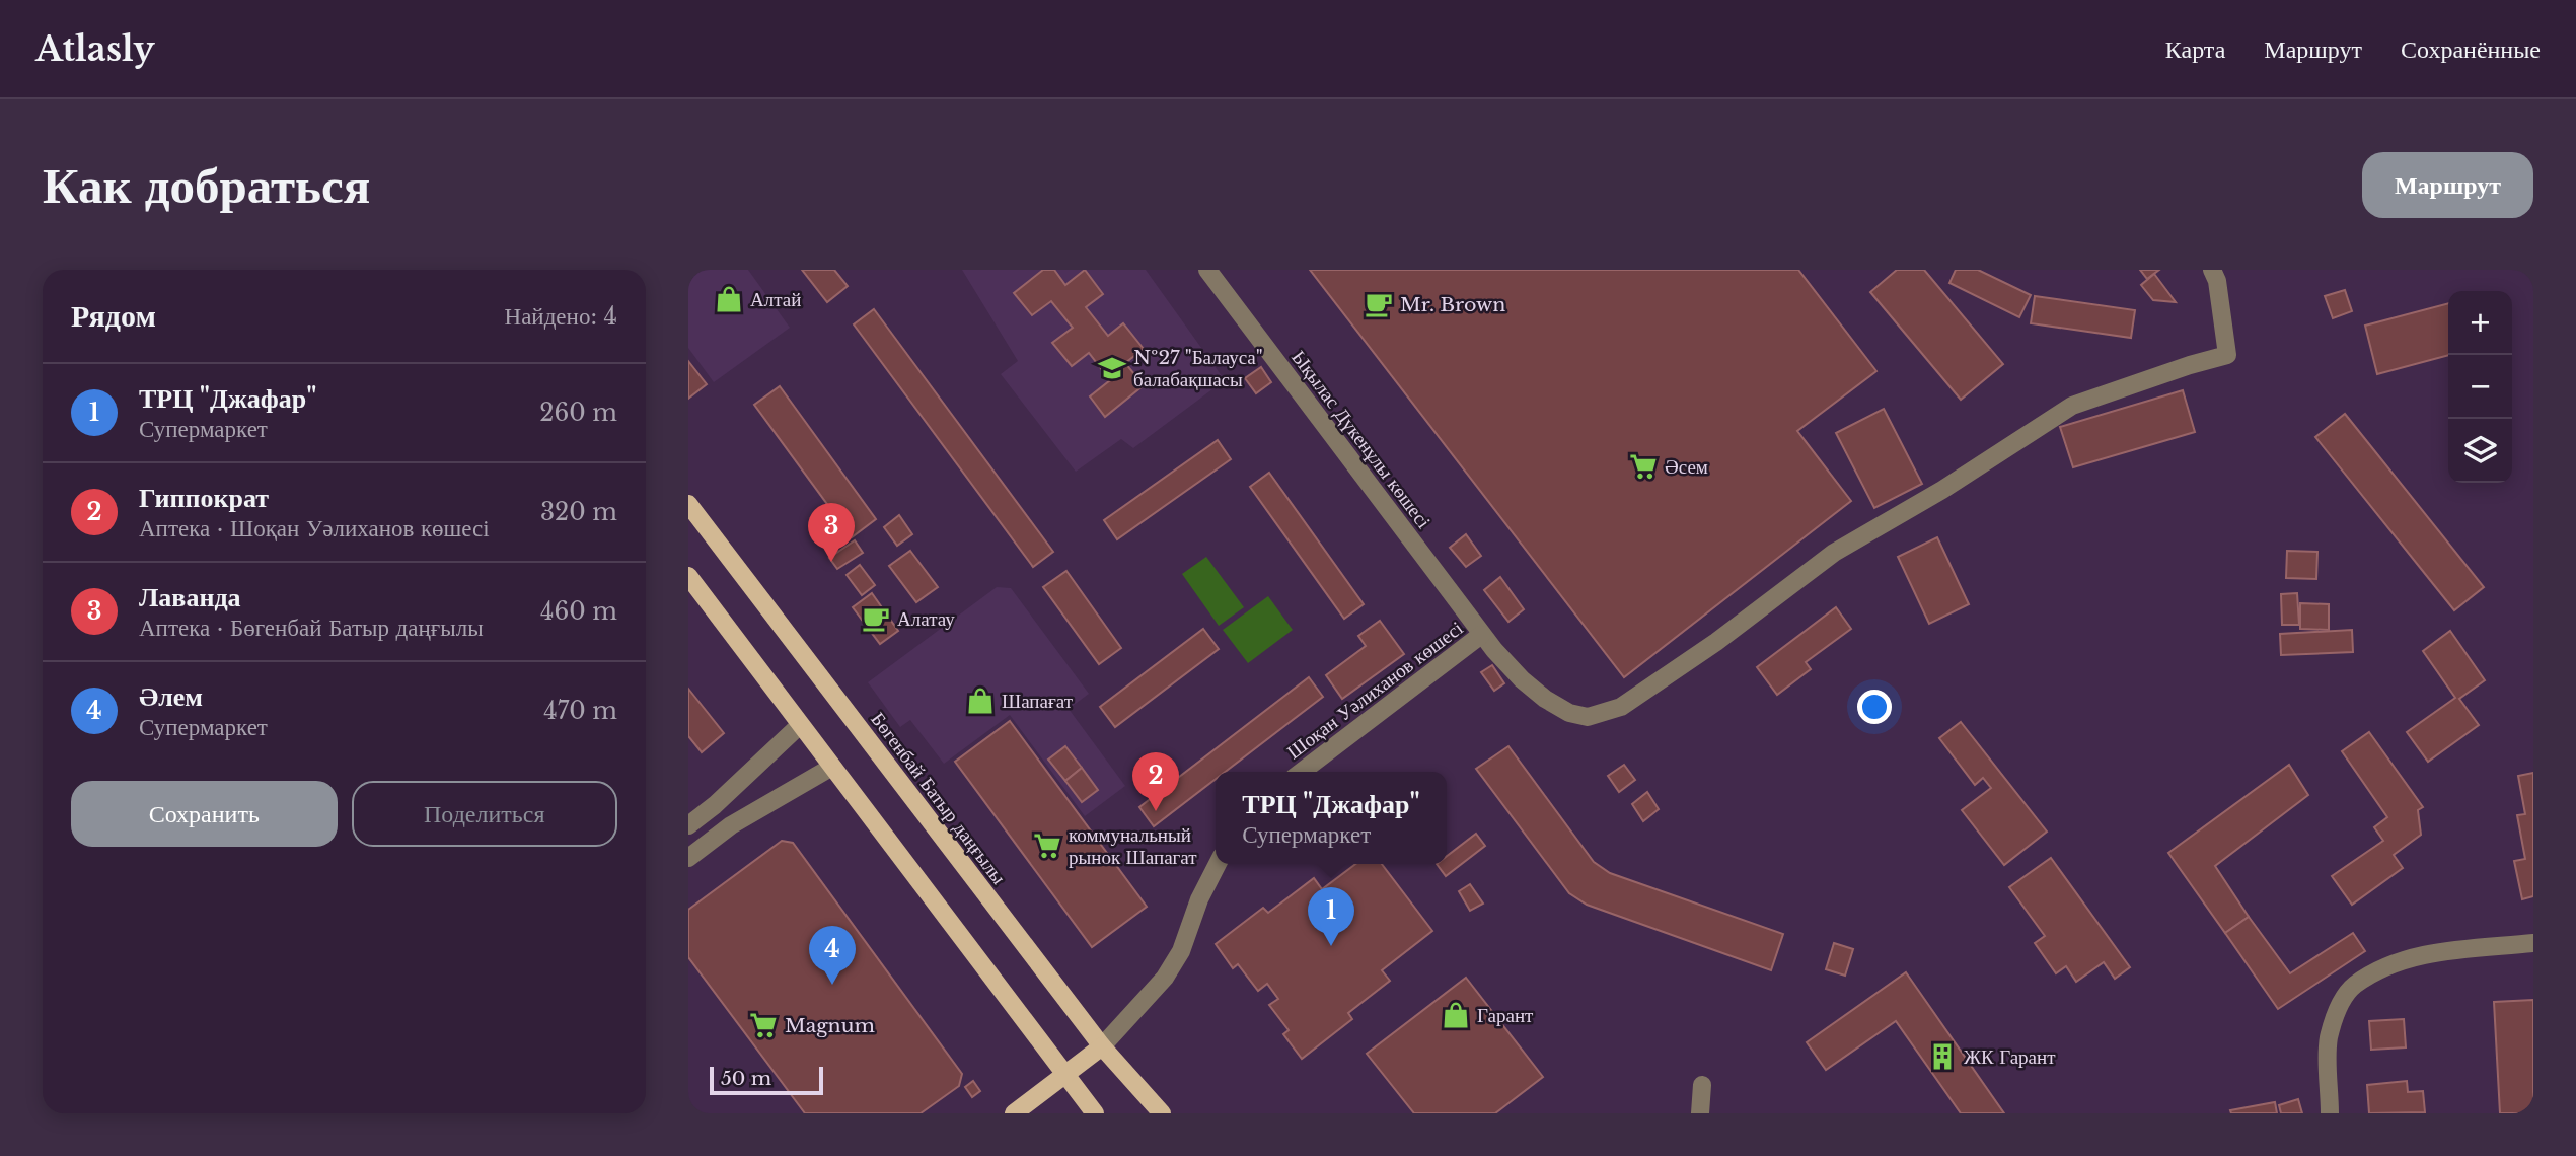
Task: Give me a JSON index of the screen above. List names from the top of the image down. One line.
{"streets":{"main road":["Бөгенбай Батыр даңғылы"],"street":["Ықылас Дүкенұлы көшесі","Шоқан Уәлиханов көшесі"]},"crossings":[["Ықылас Дүкенұлы көшесі","Шоқан Уәлиханов көшесі"]],"places":{"shop":["Алтай","Шапағат","Гарант"],"cafe":["Mr. Brown","Алатау"],"school or university":["№27 \"Балауса\" балабақшасы"],"supermarket":["Әсем","коммунальный рынок Шапагат","Magnum"],"building":["ЖК Гарант"]},"scale_bar":"50 m","page":{"header":"Atlasly","nav":["Карта","Маршрут","Сохранённые"],"buttons":["Маршрут",["Сохранить","Поделиться"]],"title":"Как добраться","heading":["Рядом","Найдено: 4"],"map_buttons":["+","−"],"list":[{"mark":"1","name":"ТРЦ \"Джафар\"","note":"Супермаркет","value":"260 m"},{"mark":"2","name":"Гиппократ","note":"Аптека · Шоқан Уәлиханов көшесі","value":"320 m"},{"mark":"3","name":"Лаванда","note":"Аптека · Бөгенбай Батыр даңғылы","value":"460 m"},{"mark":"4","name":"Әлем","note":"Супермаркет","value":"470 m"}],"pins":["3","2","1","4"],"popup":["ТРЦ \"Джафар\"","Супермаркет"],"scale":"50 m"}}
